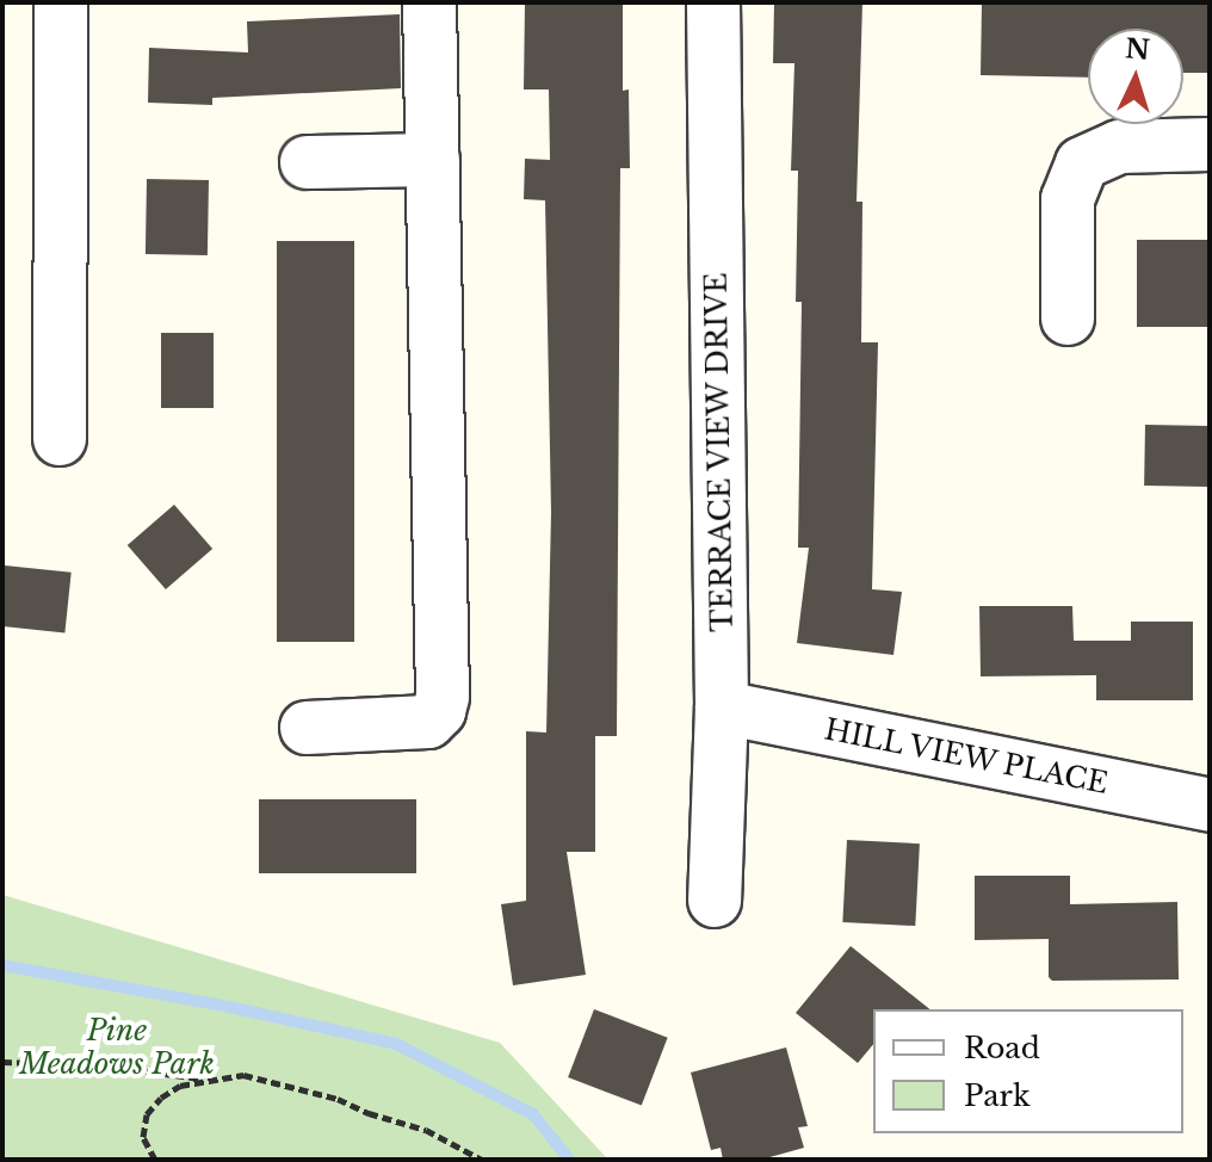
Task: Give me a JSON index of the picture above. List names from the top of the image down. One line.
{"streets":{"street":["TERRACE VIEW DRIVE","HILL VIEW PLACE"]},"crossings":[["TERRACE VIEW DRIVE","HILL VIEW PLACE"]],"parks":["Pine Meadows Park"],"legend":["Road","Park"],"north":"top"}
